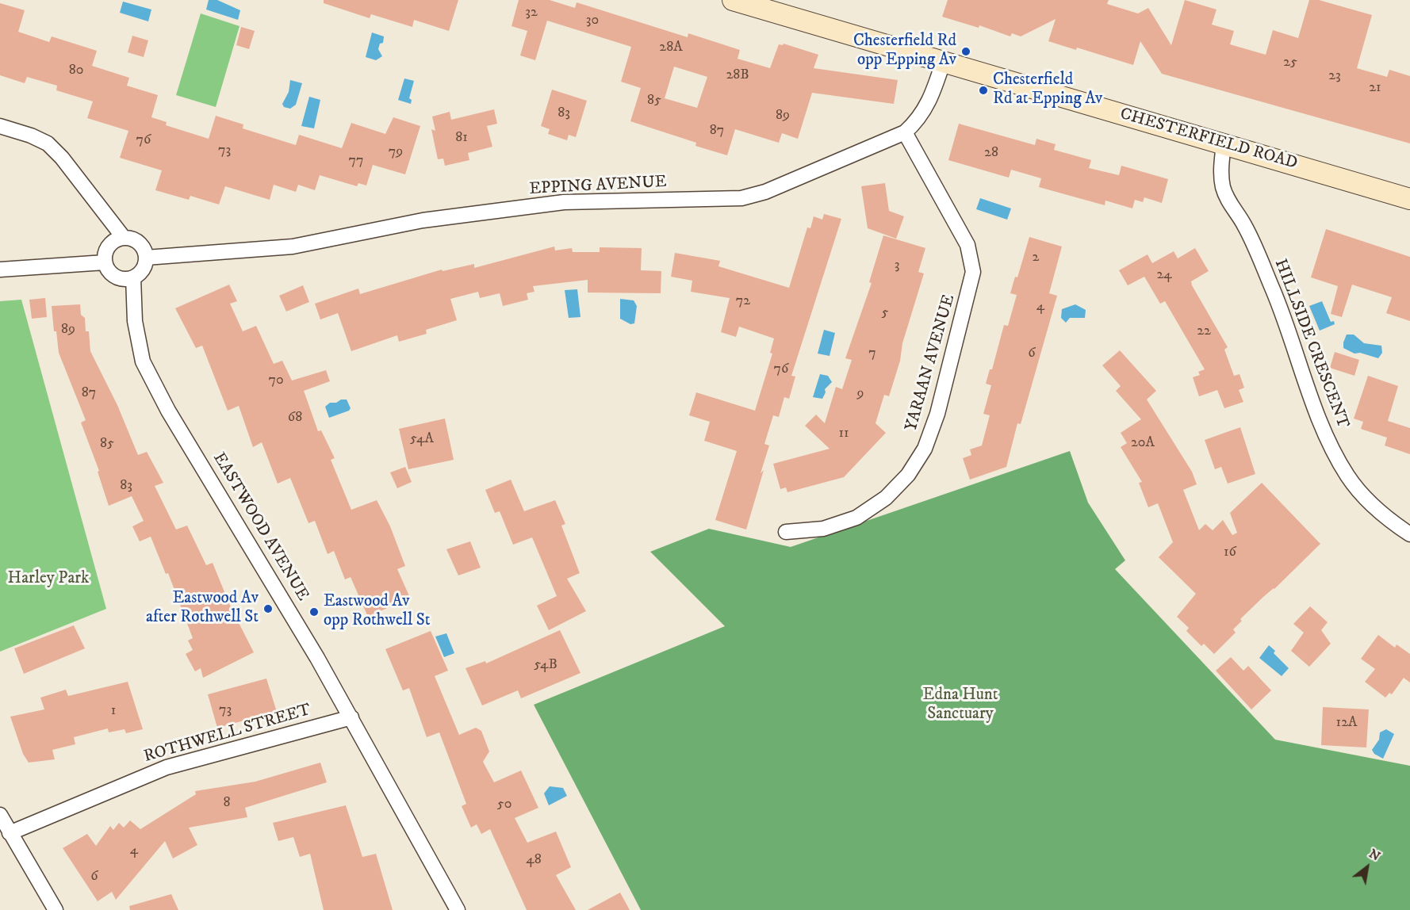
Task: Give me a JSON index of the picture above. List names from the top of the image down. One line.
{"streets":{"street":["CHESTERFIELD ROAD","EPPING AVENUE","HILLSIDE CRESCENT","YARAAN AVENUE","EASTWOOD AVENUE","ROTHWELL STREET"]},"crossings":[["CHESTERFIELD ROAD","EPPING AVENUE"],["CHESTERFIELD ROAD","HILLSIDE CRESCENT"],["EPPING AVENUE","YARAAN AVENUE"],["EPPING AVENUE","EASTWOOD AVENUE"],["EASTWOOD AVENUE","ROTHWELL STREET"]],"parks":["Harley Park","Edna Hunt Sanctuary"],"places":["Chesterfield Rd opp Epping Av","Chesterfield Rd at Epping Av","Eastwood Av after Rothwell St","Eastwood Av opp Rothwell St"],"house_numbers":["32","30","28A","25","80","28B","23","21","85","83","89","87","81","76","73","79","28","77","2","3","24","72","4","5","89","22","7","6","76","70","87","9","68","11","54A","20A","85","83","16","54B","73","1","12A","8","50","4","48","6"],"north":"top right"}
